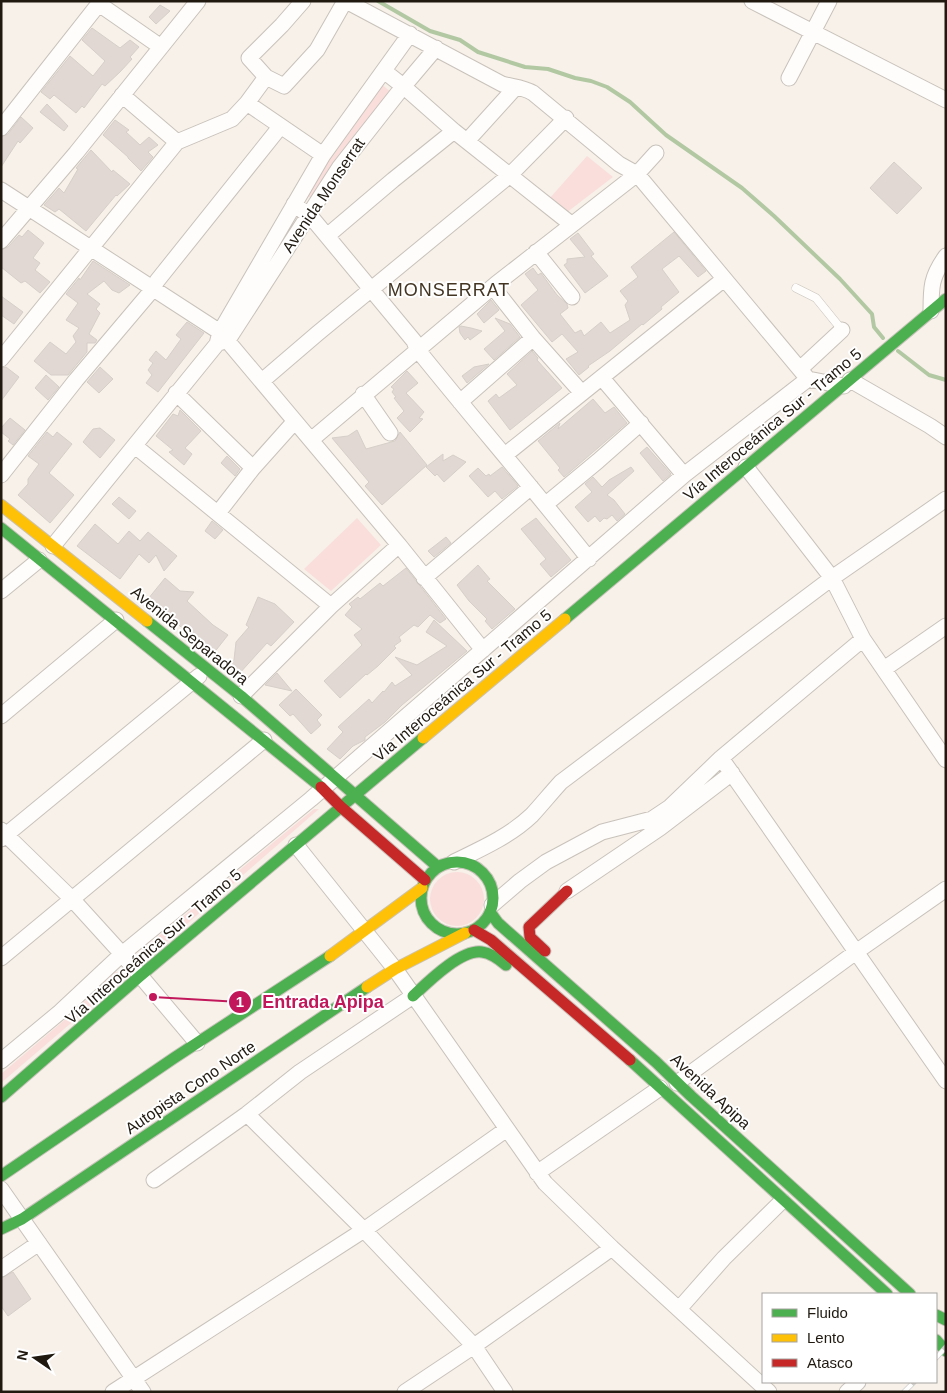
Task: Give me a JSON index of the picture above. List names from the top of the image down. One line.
{"streets":{"main road":["Vía Interoceánica Sur - Tramo 5","Avenida Separadora","Autopista Cono Norte","Avenida Apipa"],"street":["Avenida Monserrat"]},"crossings":[["Avenida Monserrat","Avenida Separadora"],["Vía Interoceánica Sur - Tramo 5","Avenida Separadora"],["Autopista Cono Norte","Avenida Apipa"]],"districts":["MONSERRAT"],"places":["Entrada Apipa"],"legend":["Fluido","Lento","Atasco"],"north":"left"}
